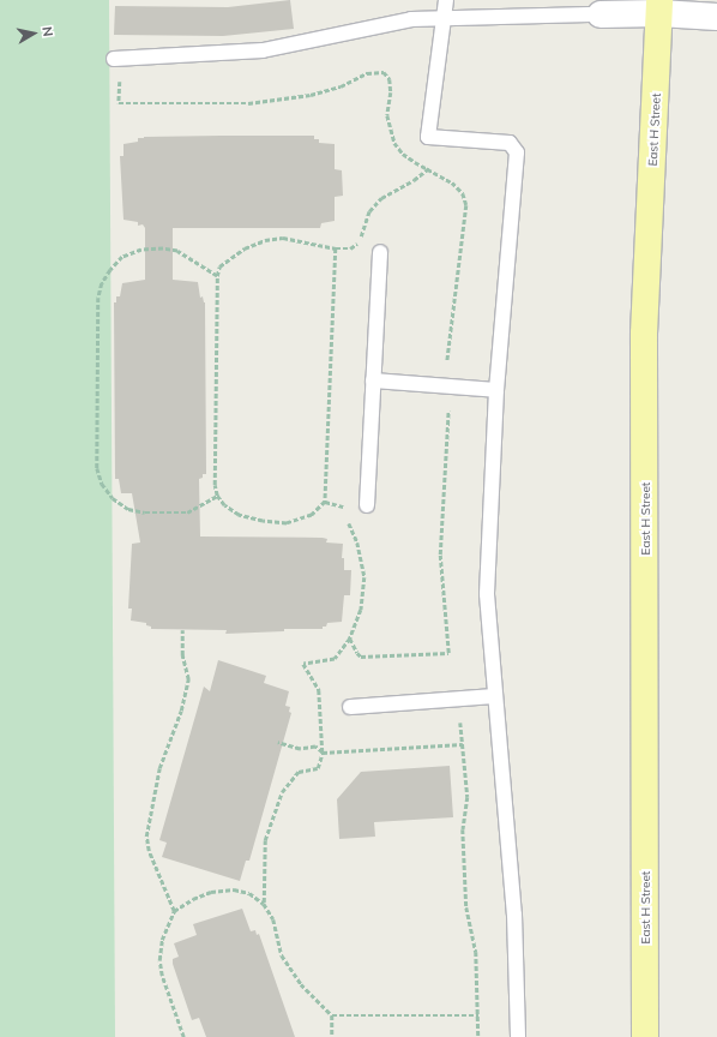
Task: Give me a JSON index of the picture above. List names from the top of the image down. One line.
{"streets":{"main road":["East H Street"]},"north":"right"}
